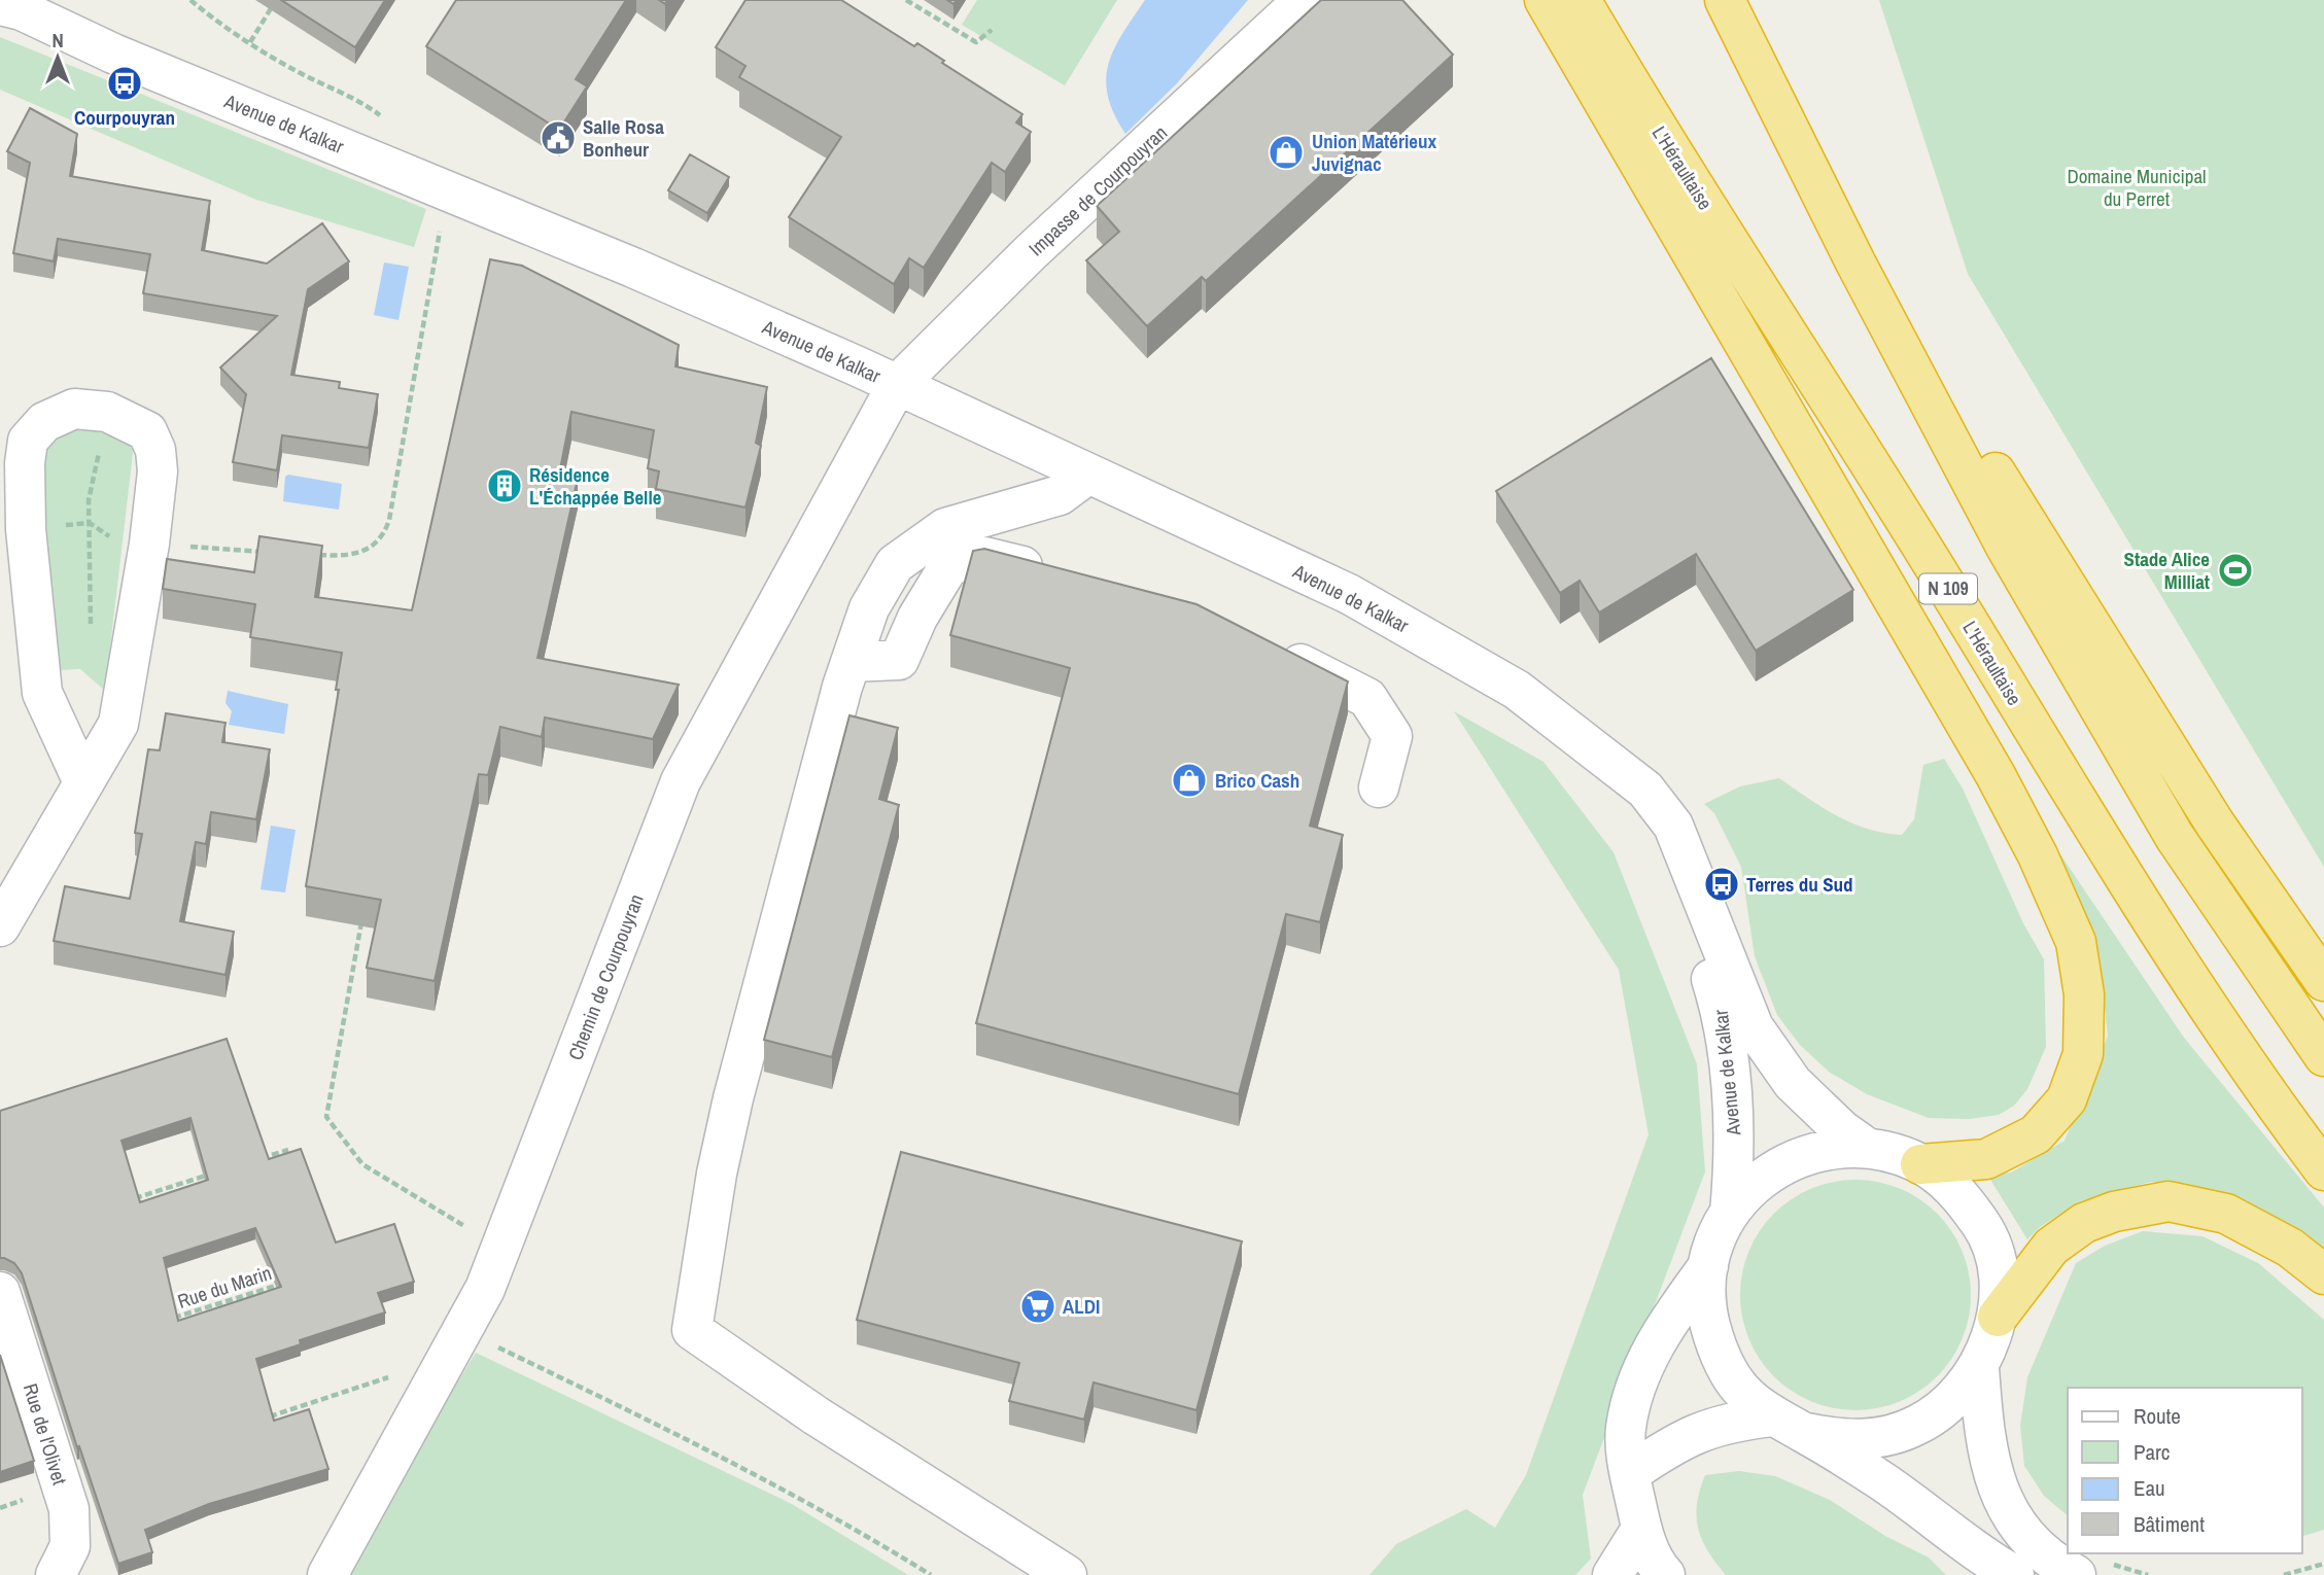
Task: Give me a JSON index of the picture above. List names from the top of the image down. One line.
{"streets":{"highway":["L'Héraultaise","N 109"],"street":["Avenue de Kalkar","Impasse de Courpouyran","Chemin de Courpouyran","Rue de l'Olivet"],"path":["Rue du Marin"]},"crossings":[["Avenue de Kalkar","Impasse de Courpouyran"],["Avenue de Kalkar","Chemin de Courpouyran"],["Impasse de Courpouyran","Chemin de Courpouyran"]],"parks":["Domaine Municipal du Perret"],"places":{"bus stop":["Courpouyran","Terres du Sud"],"public building":["Salle Rosa Bonheur"],"shop":["Union Matérieux Juvignac","Brico Cash"],"building":["Résidence L'Échappée Belle"],"sports":["Stade Alice Milliat"],"supermarket":["ALDI"]},"legend":["Route","Parc","Eau","Bâtiment"],"north":"top"}
